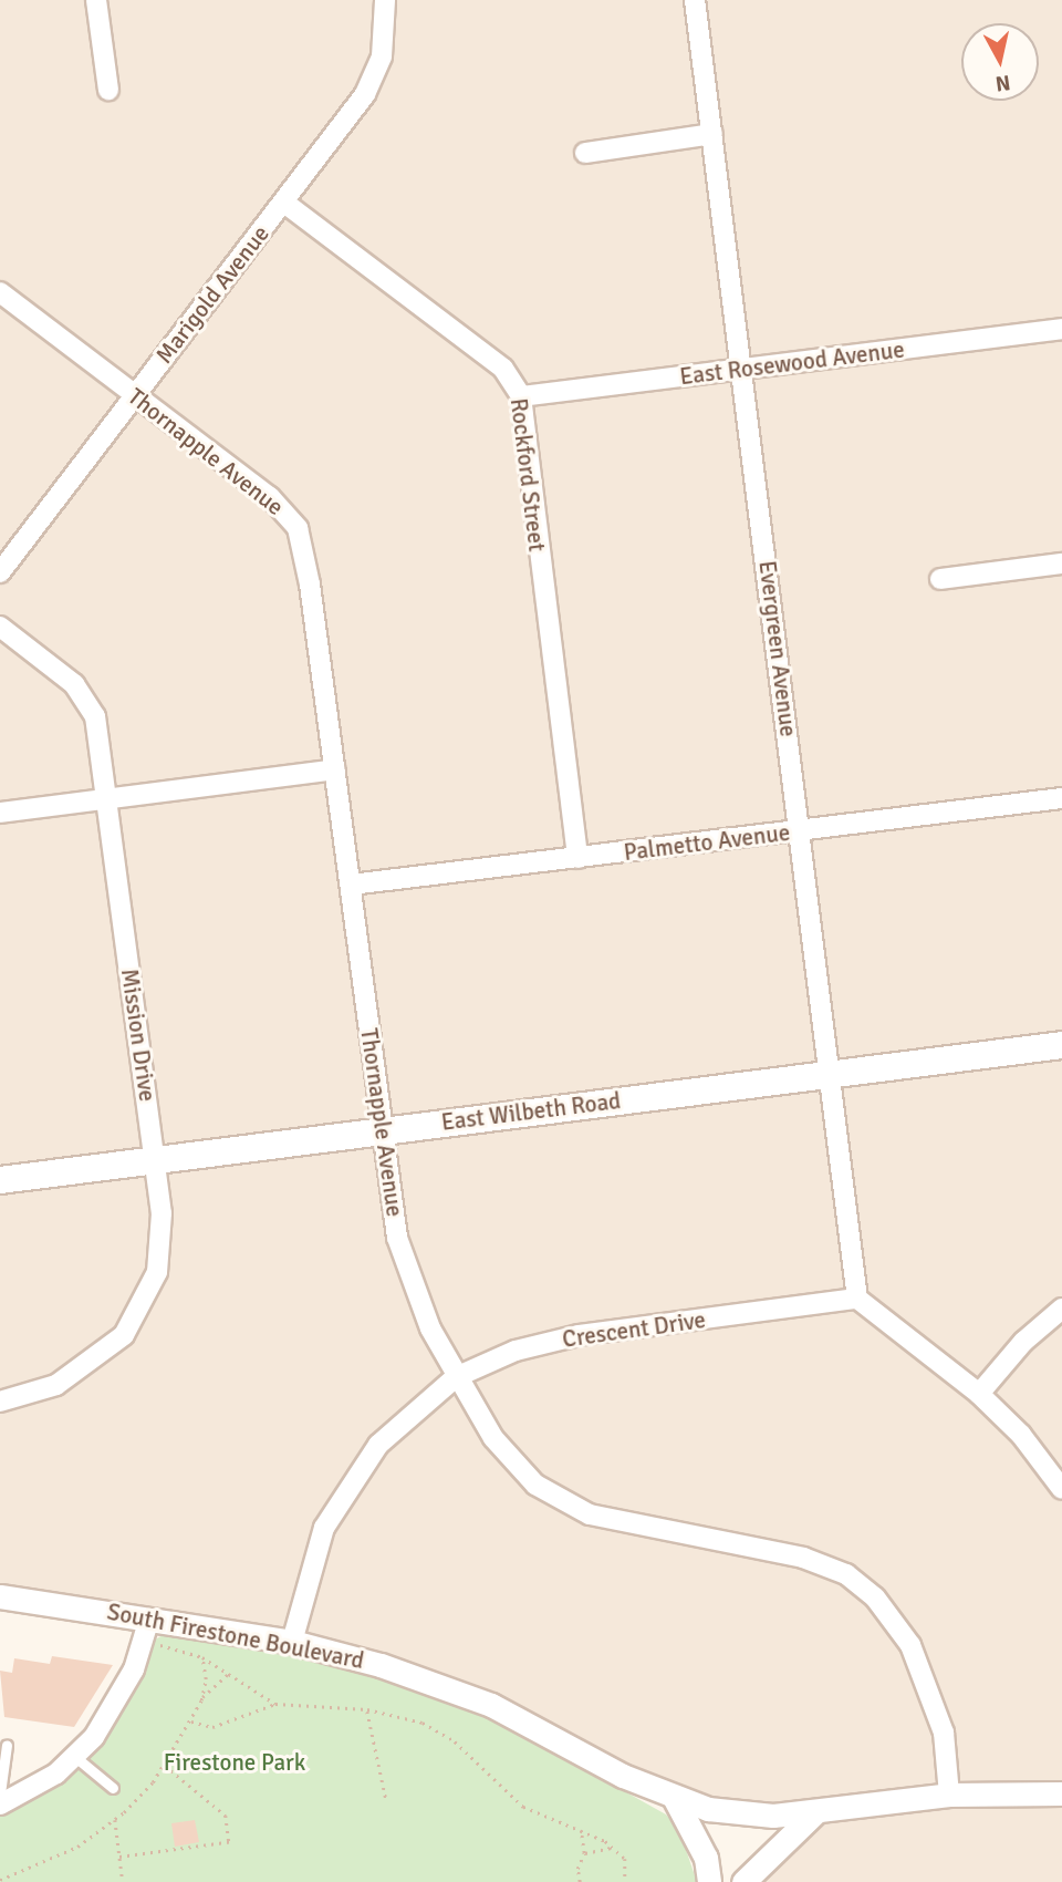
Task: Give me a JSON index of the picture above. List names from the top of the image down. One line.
{"streets":{"main road":["East Wilbeth Road"],"street":["Marigold Avenue","East Rosewood Avenue","Thornapple Avenue","Rockford Street","Evergreen Avenue","Palmetto Avenue","Mission Drive","Crescent Drive","South Firestone Boulevard"]},"crossings":[["Marigold Avenue","Thornapple Avenue"],["Marigold Avenue","Rockford Street"],["East Rosewood Avenue","Rockford Street"],["East Rosewood Avenue","Evergreen Avenue"],["Thornapple Avenue","Palmetto Avenue"],["Thornapple Avenue","East Wilbeth Road"],["Thornapple Avenue","Crescent Drive"],["Thornapple Avenue","South Firestone Boulevard"],["Rockford Street","Palmetto Avenue"],["Evergreen Avenue","Palmetto Avenue"],["Evergreen Avenue","East Wilbeth Road"],["Evergreen Avenue","Crescent Drive"],["Mission Drive","East Wilbeth Road"],["Crescent Drive","South Firestone Boulevard"]],"parks":["Firestone Park"],"north":"bottom"}
